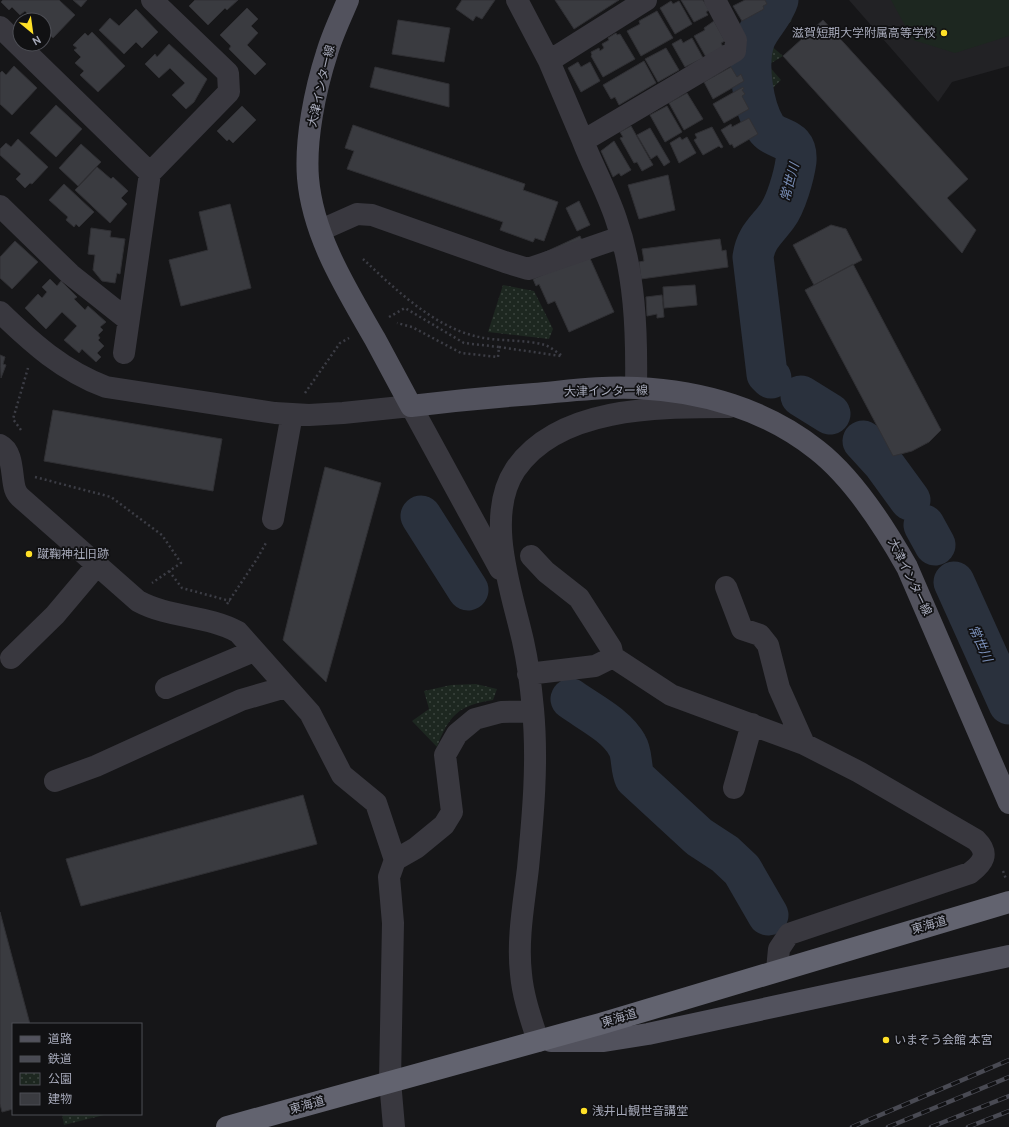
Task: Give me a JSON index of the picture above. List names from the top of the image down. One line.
{"streets":{"highway":["東海道"],"main road":["大津インター線"]},"water":["常世川"],"places":["滋賀短期大学附属高等学校","蹴鞠神社旧跡","いまそう会館 本宮","浅井山観世音講堂"],"legend":["道路","鉄道","公園","建物"],"north":"bottom right"}
